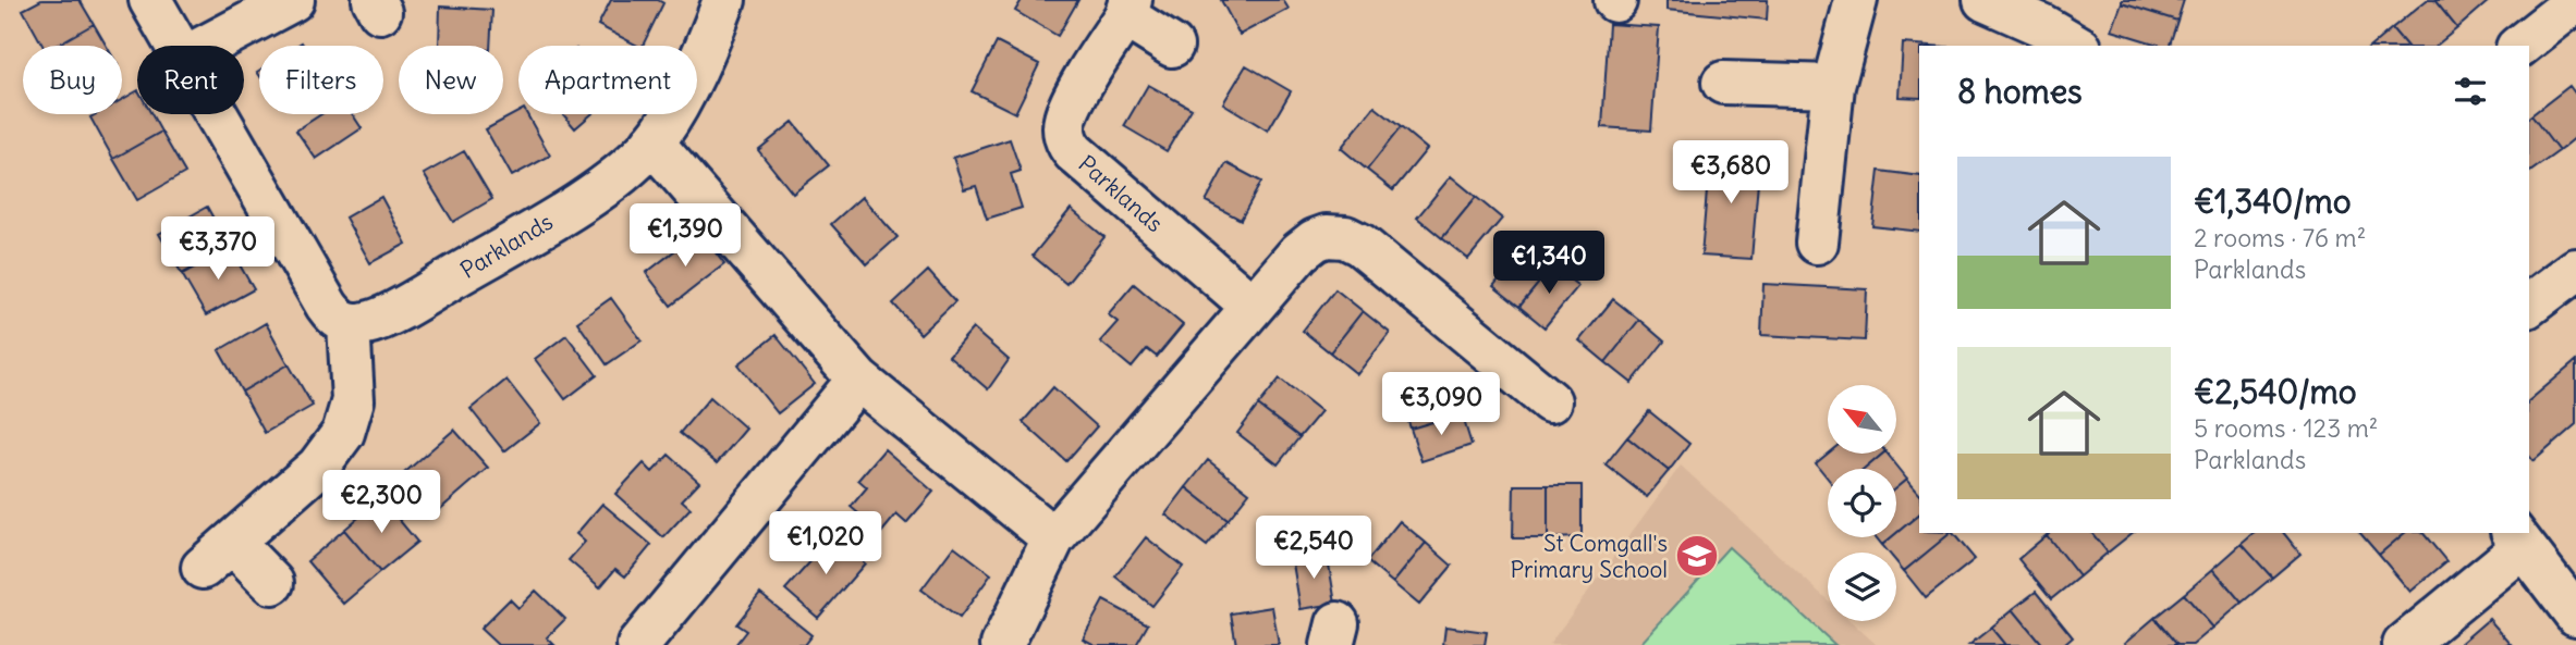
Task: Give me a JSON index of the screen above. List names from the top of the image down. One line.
{"streets":{"street":["Parklands"]},"places":{"school or university":["St Comgall's Primary School"]},"north":"top left","page":{"chip":["Buy","Rent","Filters","New","Apartment"],"heading":"8 homes","list":[{"name":"€1,340/mo","note":"2 rooms · 76 m² · Parklands"},{"name":"€2,540/mo","note":"5 rooms · 123 m² · Parklands"}],"price":["€3,680","€1,390","€3,370","€1,340","€3,090","€2,300","€1,020","€2,540"]}}
